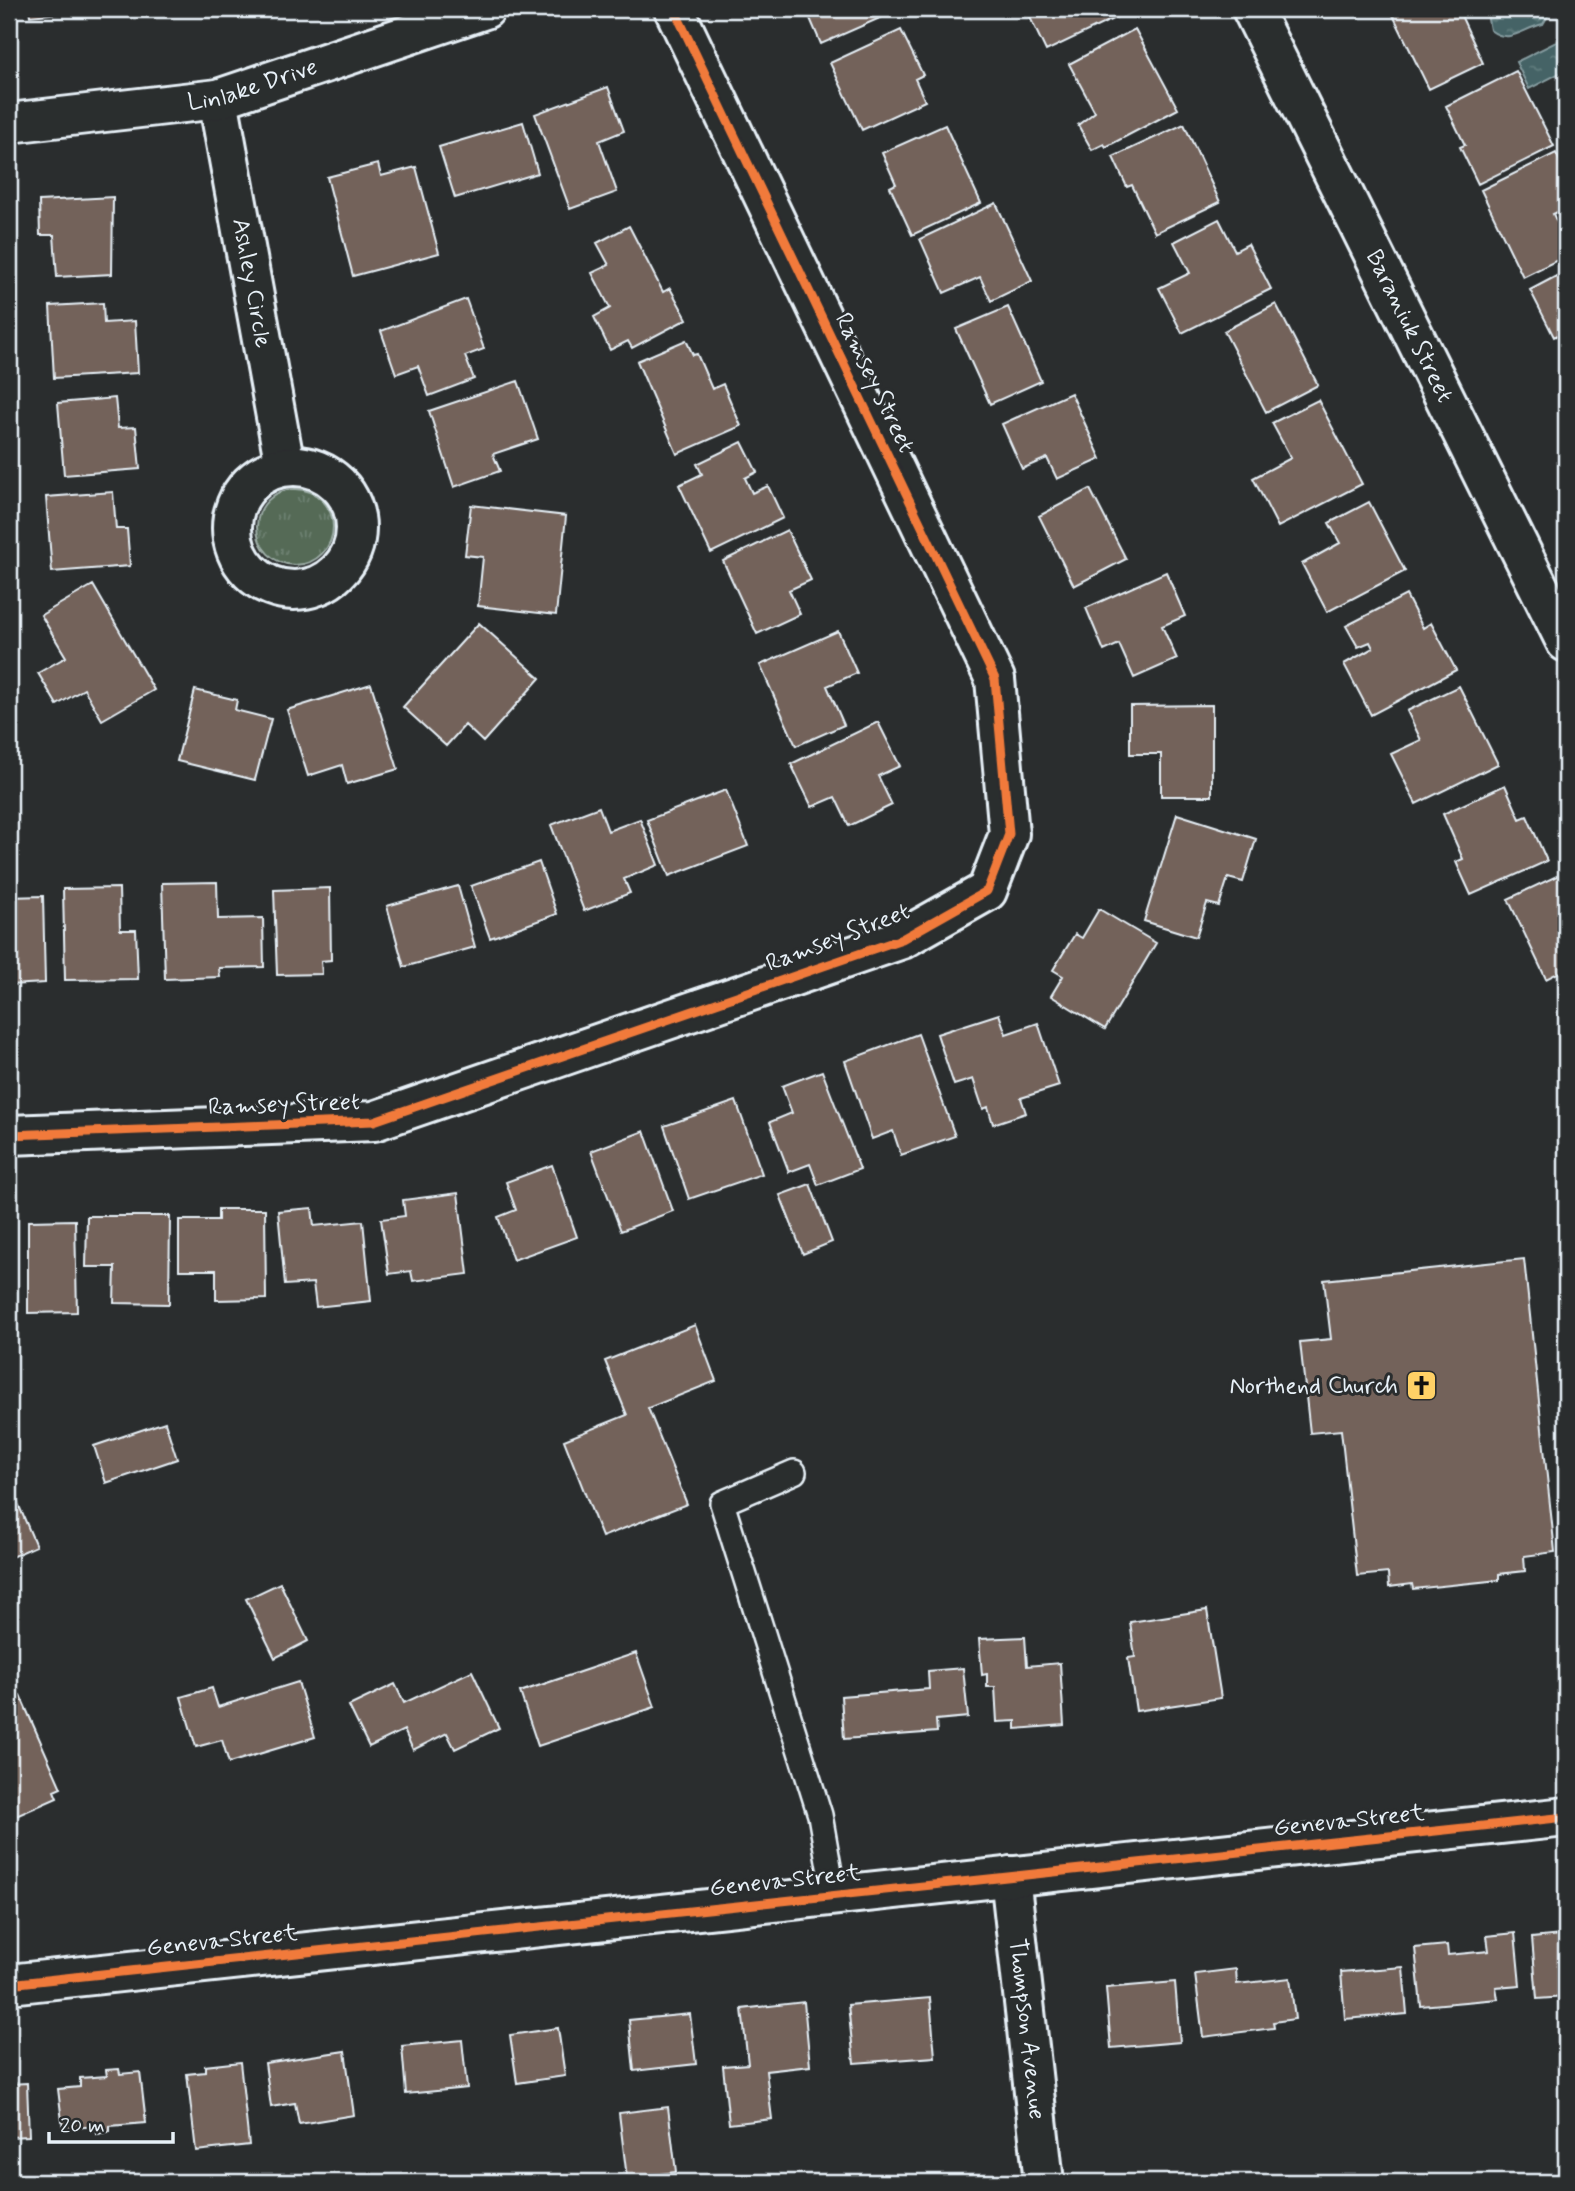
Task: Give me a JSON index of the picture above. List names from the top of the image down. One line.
{"streets":{"street":["Linlake Drive","Ashley Circle","Baraniuk Street","Ramsey Street","Geneva Street","Thompson Avenue"]},"crossings":[["Linlake Drive","Ashley Circle"],["Geneva Street","Thompson Avenue"]],"places":{"church":["Northend Church"]},"scale_bar":"20 m"}
